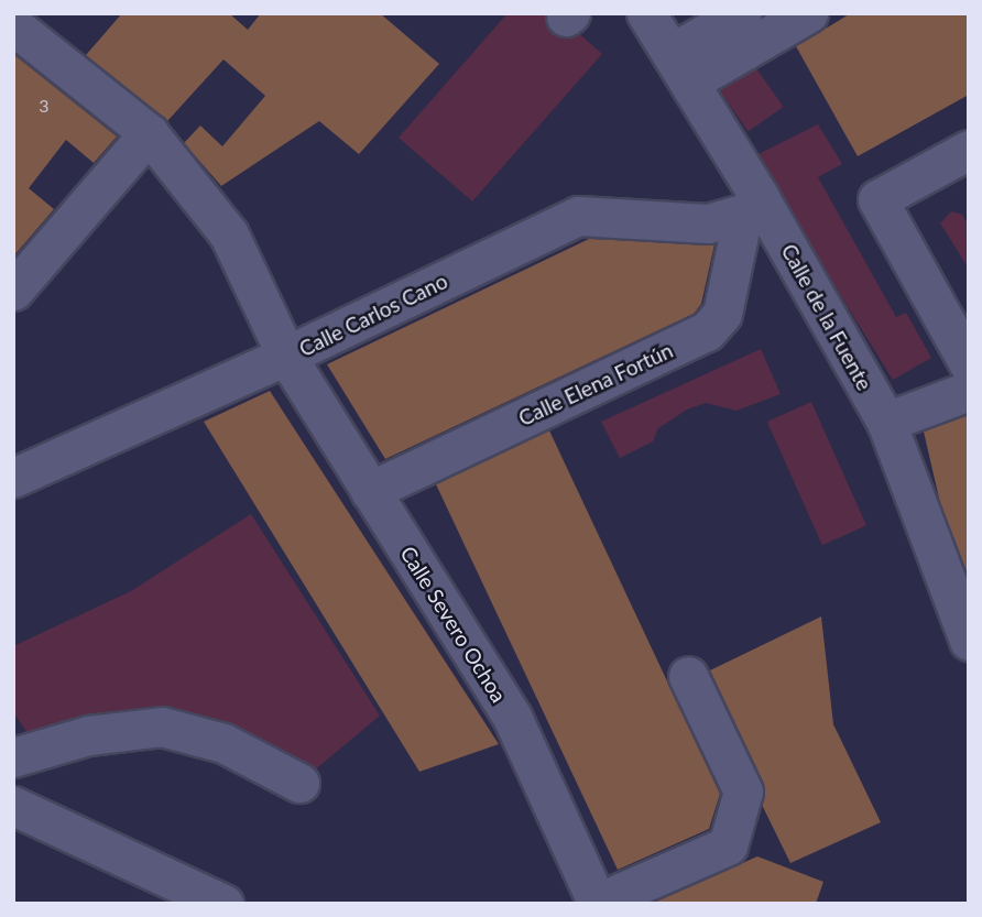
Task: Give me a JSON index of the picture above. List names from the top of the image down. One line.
{"streets":{"street":["Calle Carlos Cano","Calle de la Fuente","Calle Elena Fortún","Calle Severo Ochoa"]},"crossings":[["Calle Carlos Cano","Calle de la Fuente"],["Calle Carlos Cano","Calle Elena Fortún"],["Calle Carlos Cano","Calle Severo Ochoa"],["Calle de la Fuente","Calle Elena Fortún"],["Calle Elena Fortún","Calle Severo Ochoa"]],"house_numbers":["3"]}
